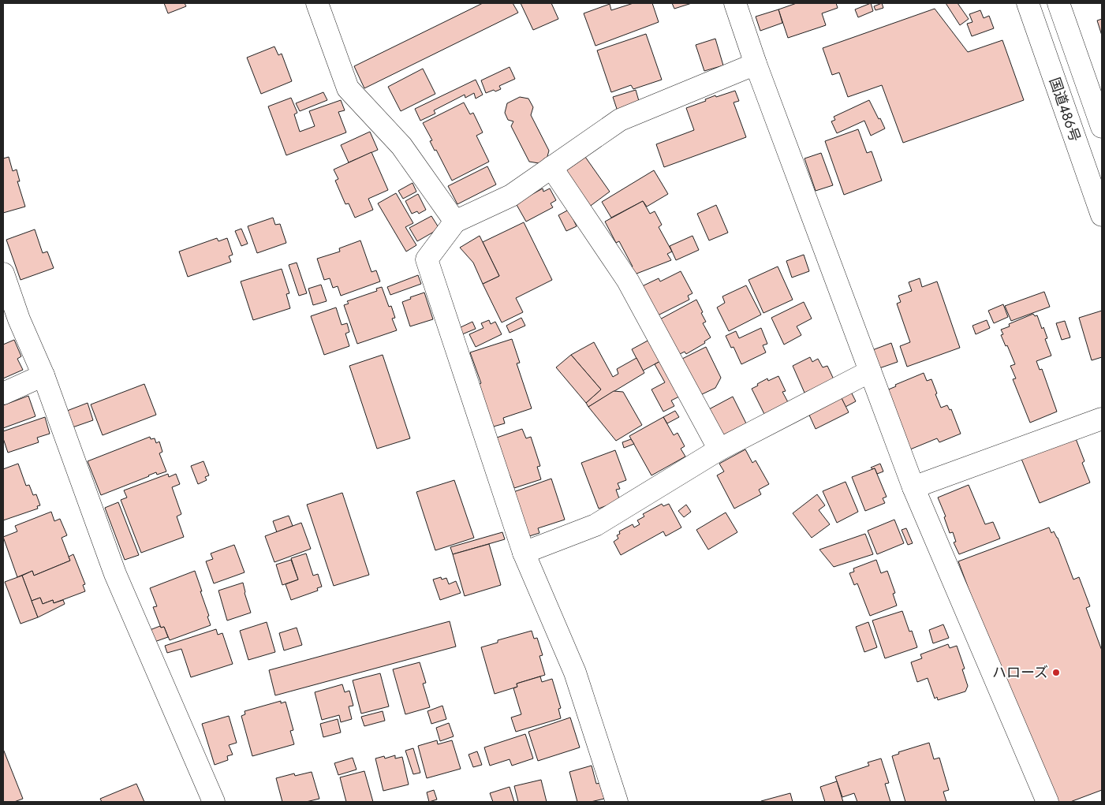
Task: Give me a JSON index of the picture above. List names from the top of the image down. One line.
{"streets":{"main road":["国道486号"]},"places":["ハローズ"]}
